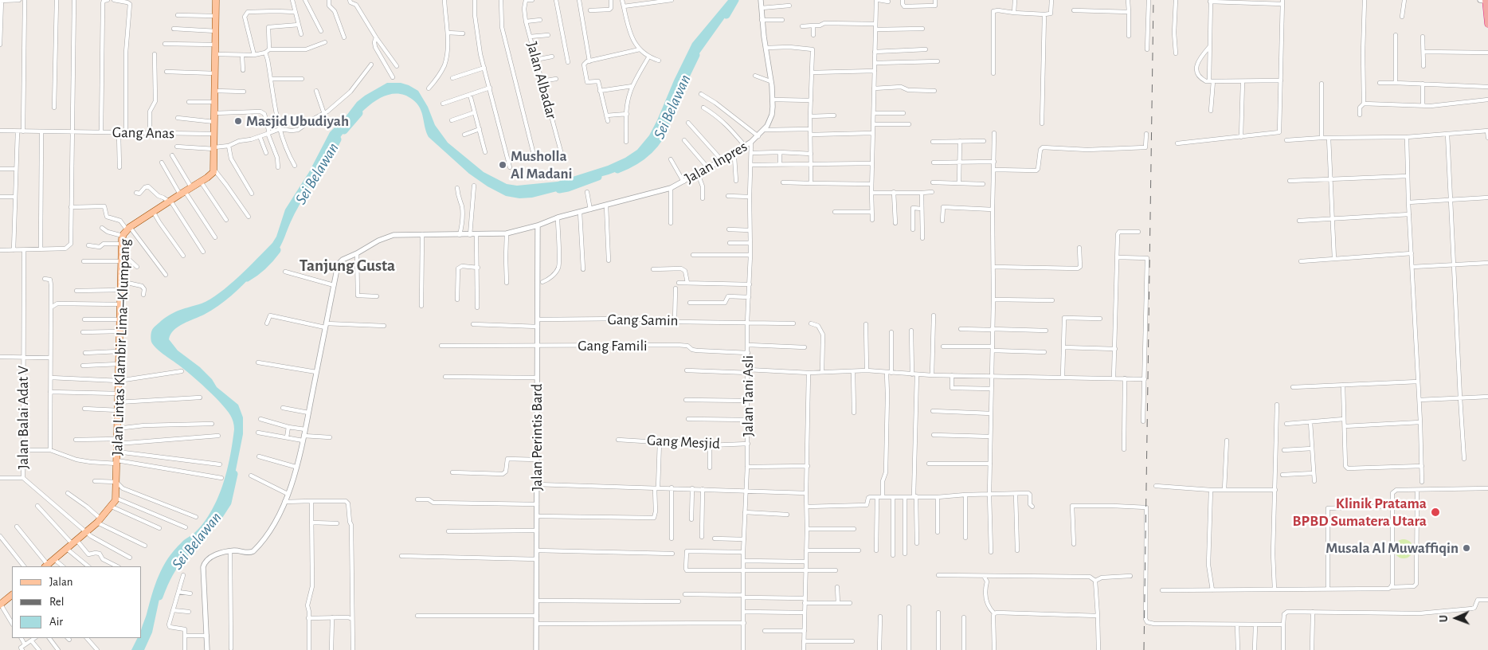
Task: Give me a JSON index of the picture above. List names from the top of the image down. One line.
{"streets":{"main road":["Jalan Lintas Klambir Lima–Klumpang"],"street":["Jalan Albadar","Gang Anas","Jalan Inpres","Gang Samin","Gang Famili","Jalan Tani Asli","Jalan Balai Adat V","Jalan Perintis Bard","Gang Mesjid"]},"crossings":[["Jalan Inpres","Jalan Tani Asli"],["Jalan Inpres","Jalan Perintis Bard"],["Gang Samin","Jalan Tani Asli"],["Gang Samin","Jalan Perintis Bard"],["Gang Famili","Jalan Tani Asli"],["Gang Famili","Jalan Perintis Bard"],["Jalan Tani Asli","Gang Mesjid"]],"districts":["Tanjung Gusta"],"water":["Sei Belawan"],"places":["Masjid Ubudiyah","Musholla Al Madani","Klinik Pratama BPBD Sumatera Utara","Musala Al Muwaffiqin"],"legend":["Jalan","Rel","Air"],"north":"left"}
